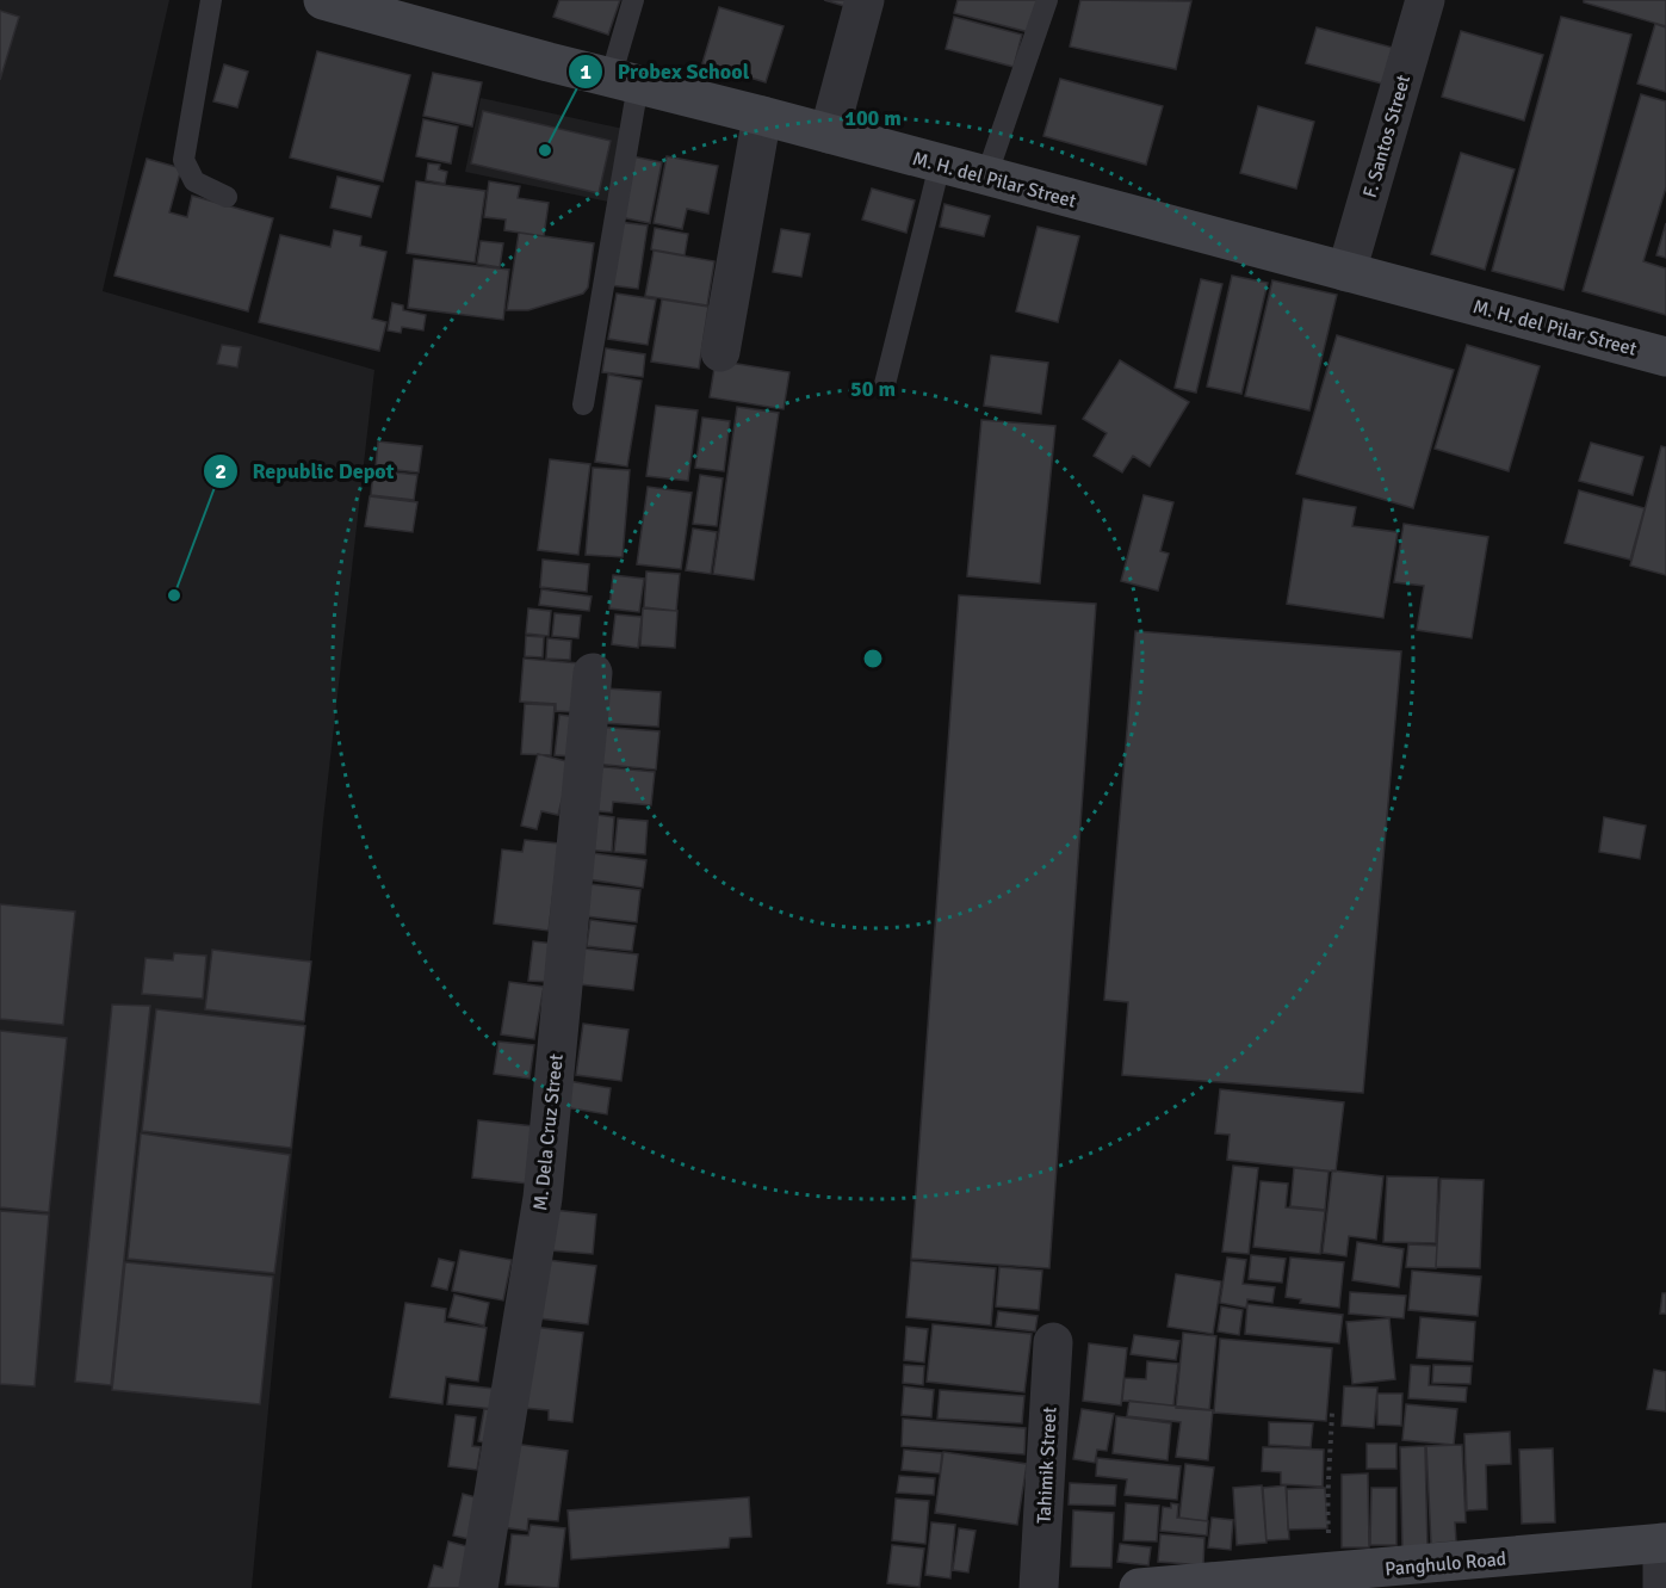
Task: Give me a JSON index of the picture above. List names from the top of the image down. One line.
{"streets":{"main road":["M. H. del Pilar Street","Panghulo Road"],"street":["F. Santos Street","M. Dela Cruz Street","Tahimik Street"]},"crossings":[["F. Santos Street","M. H. del Pilar Street"]],"places":["Probex School","Republic Depot"],"rings":["100 m","50 m"]}
